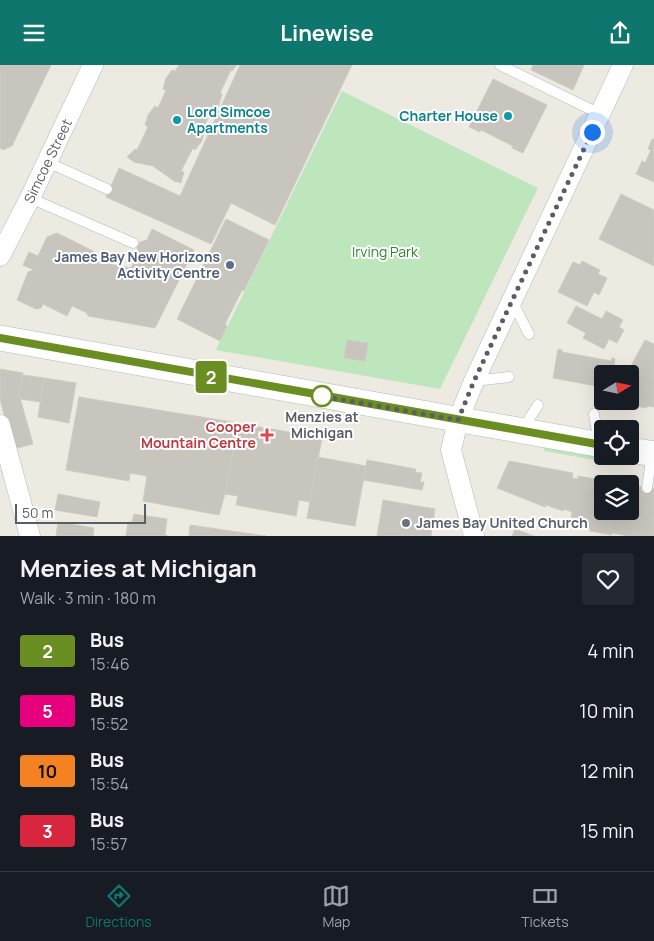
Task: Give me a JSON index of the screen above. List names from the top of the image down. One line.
{"streets":{"street":["Simcoe Street"]},"parks":["Irving Park"],"places":{"other":["Charter House","Lord Simcoe Apartments","James Bay New Horizons Activity Centre","Menzies at Michigan","James Bay United Church"],"health":["Cooper Mountain Centre"]},"lines":["bus line 2"],"scale_bar":"50 m","north":"right","page":{"header":"Linewise","on_map":"2","scale":"50 m","heading":["Menzies at Michigan","Walk · 3 min · 180 m"],"list":[{"mark":"2","name":"Bus","note":"15:46","value":"4 min"},{"mark":"5","name":"Bus","note":"15:52","value":"10 min"},{"mark":"10","name":"Bus","note":"15:54","value":"12 min"},{"mark":"3","name":"Bus","note":"15:57","value":"15 min"}],"tabs":["Directions","Map","Tickets"]}}
